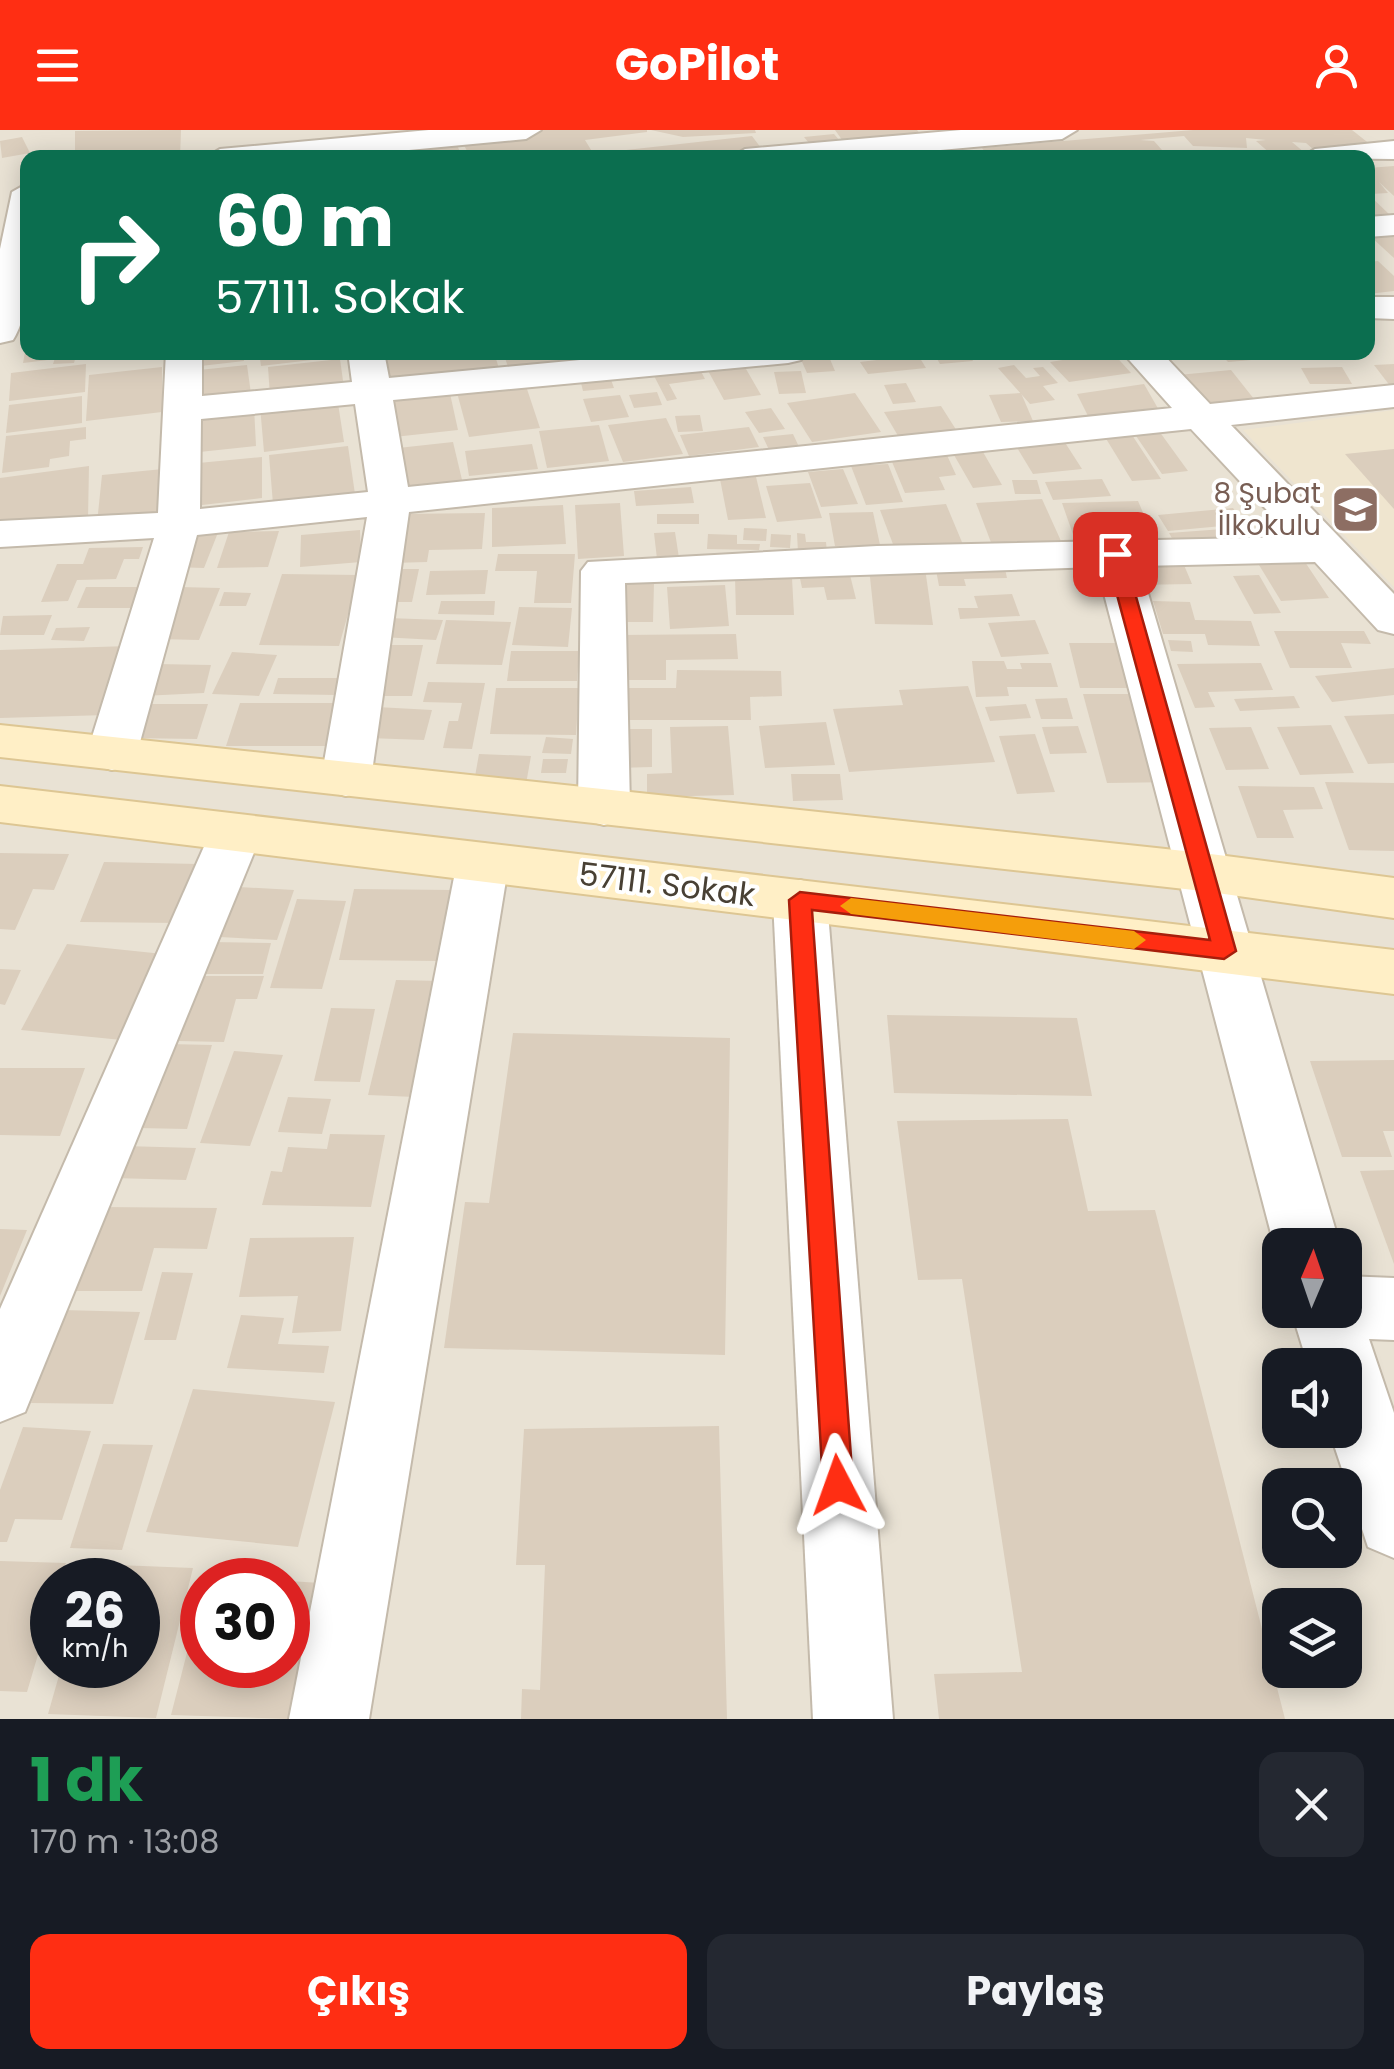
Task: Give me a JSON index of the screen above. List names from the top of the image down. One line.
{"streets":{"main road":["57111. Sokak"]},"places":{"school or university":["8 Şubat İlkokulu"]},"north":"top","page":{"header":"GoPilot","turn":["60 m","57111. Sokak"],"speed":"26 km/h","limit":"30","heading":["1 dk","170 m · 13:08"],"buttons":["Çıkış","Paylaş"]}}
